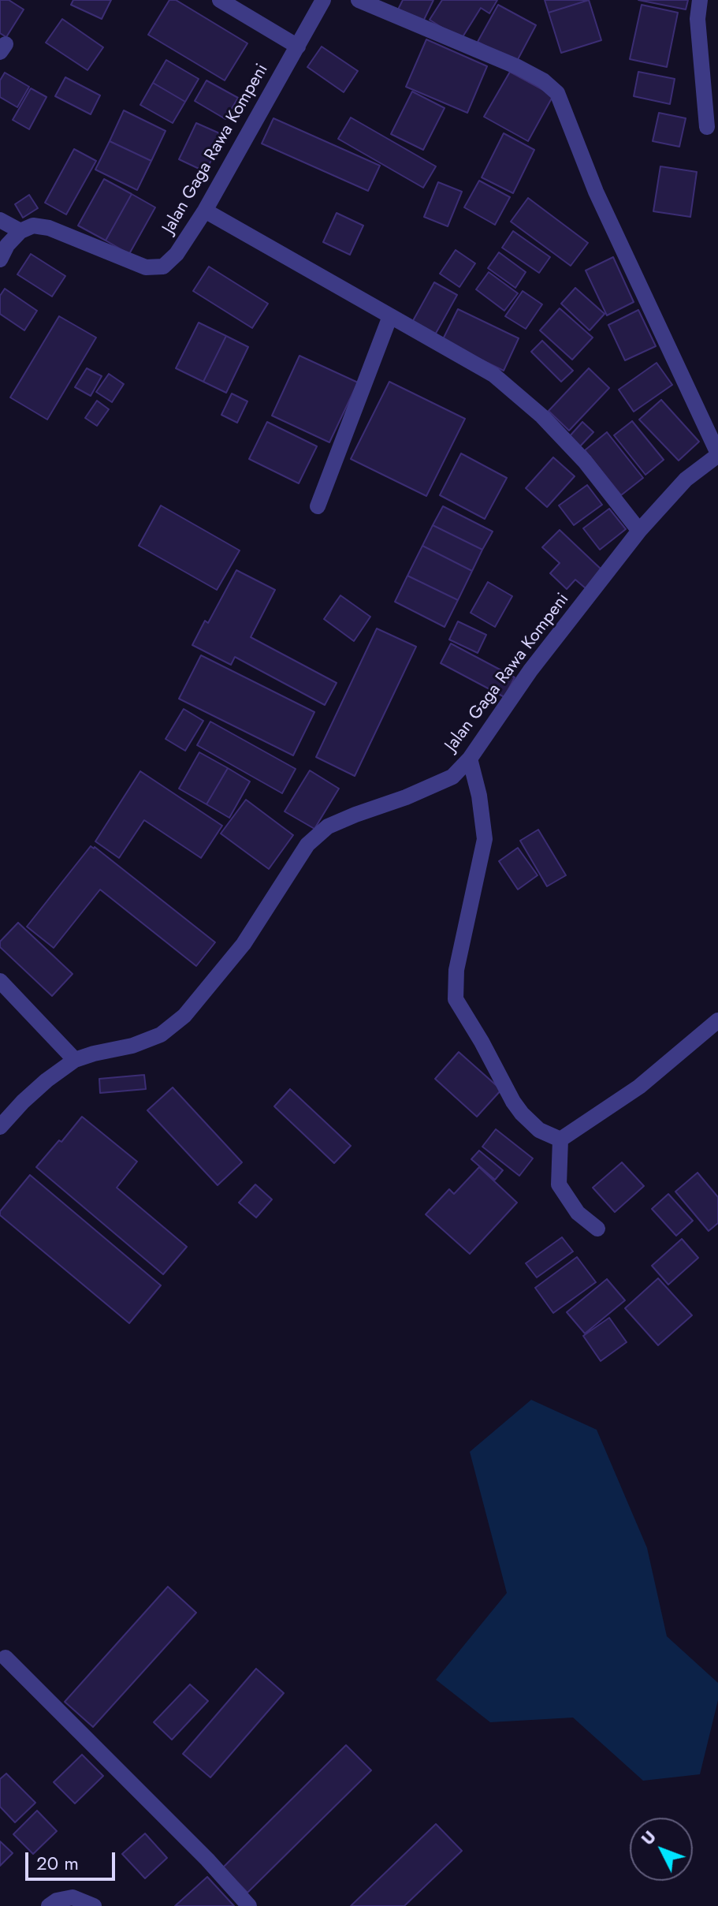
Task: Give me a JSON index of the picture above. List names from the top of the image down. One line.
{"streets":{"street":["Jalan Gaga Rawa Kompeni"]},"scale_bar":"20 m","north":"top left"}
